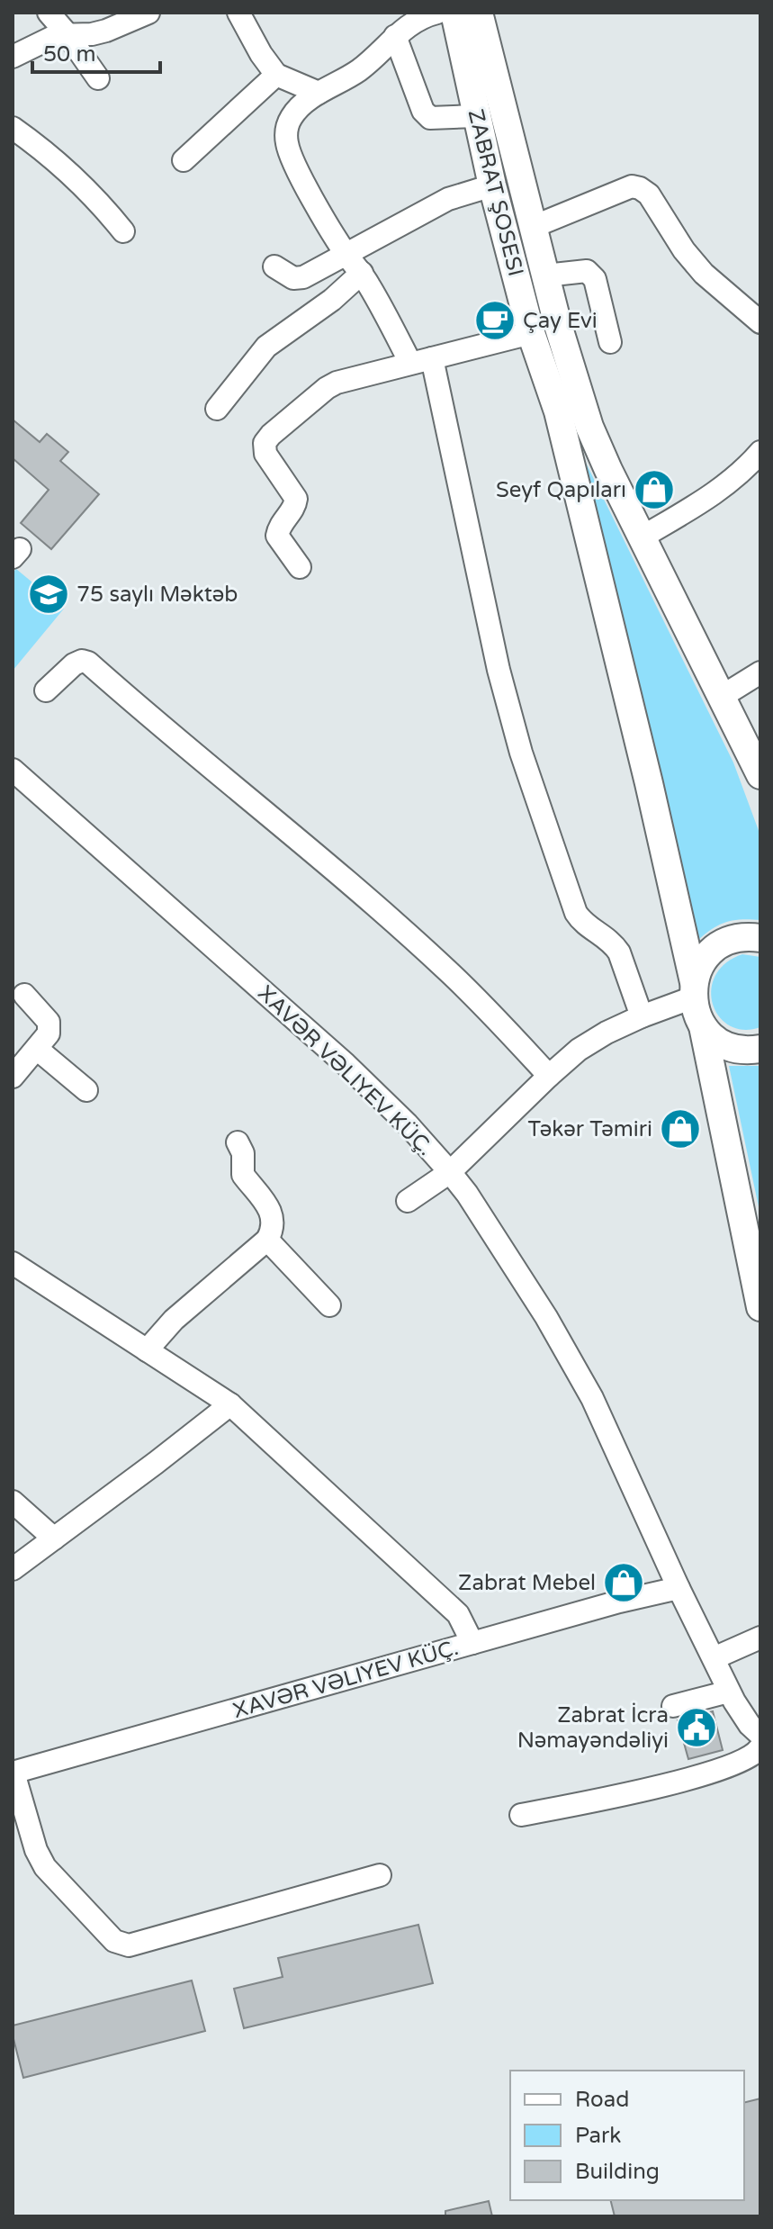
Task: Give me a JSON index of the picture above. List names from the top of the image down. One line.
{"streets":{"main road":["ZABRAT ŞOSESI"],"street":["XAVƏR VƏLIYEV KÜÇ."]},"places":{"cafe":["Çay Evi"],"shop":["Seyf Qapıları","Təkər Təmiri","Zabrat Mebel"],"school or university":["75 saylı Məktəb"],"public building":["Zabrat İcra Nəmayəndəliyi"]},"legend":["Road","Park","Building"],"scale_bar":"50 m"}
